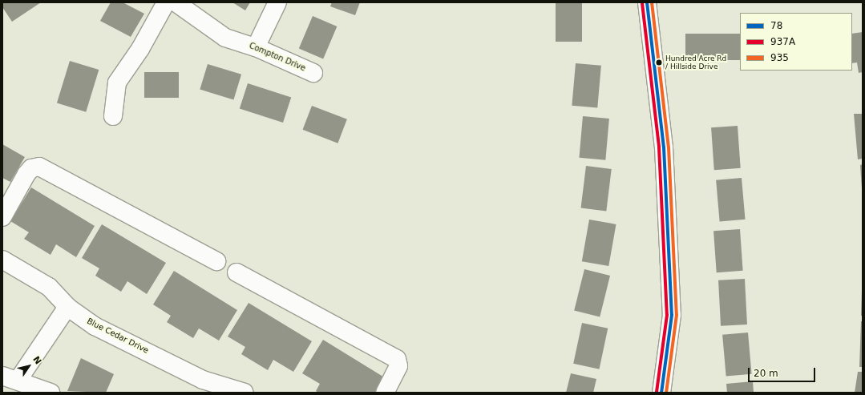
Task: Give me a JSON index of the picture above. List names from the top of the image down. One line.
{"streets":{"street":["Compton Drive","Blue Cedar Drive"]},"places":["Hundred Acre Rd / Hillside Drive"],"lines":["transit line 78","transit line 935","transit line 937A"],"legend":["78","937A","935"],"scale_bar":"20 m","north":"top right"}
